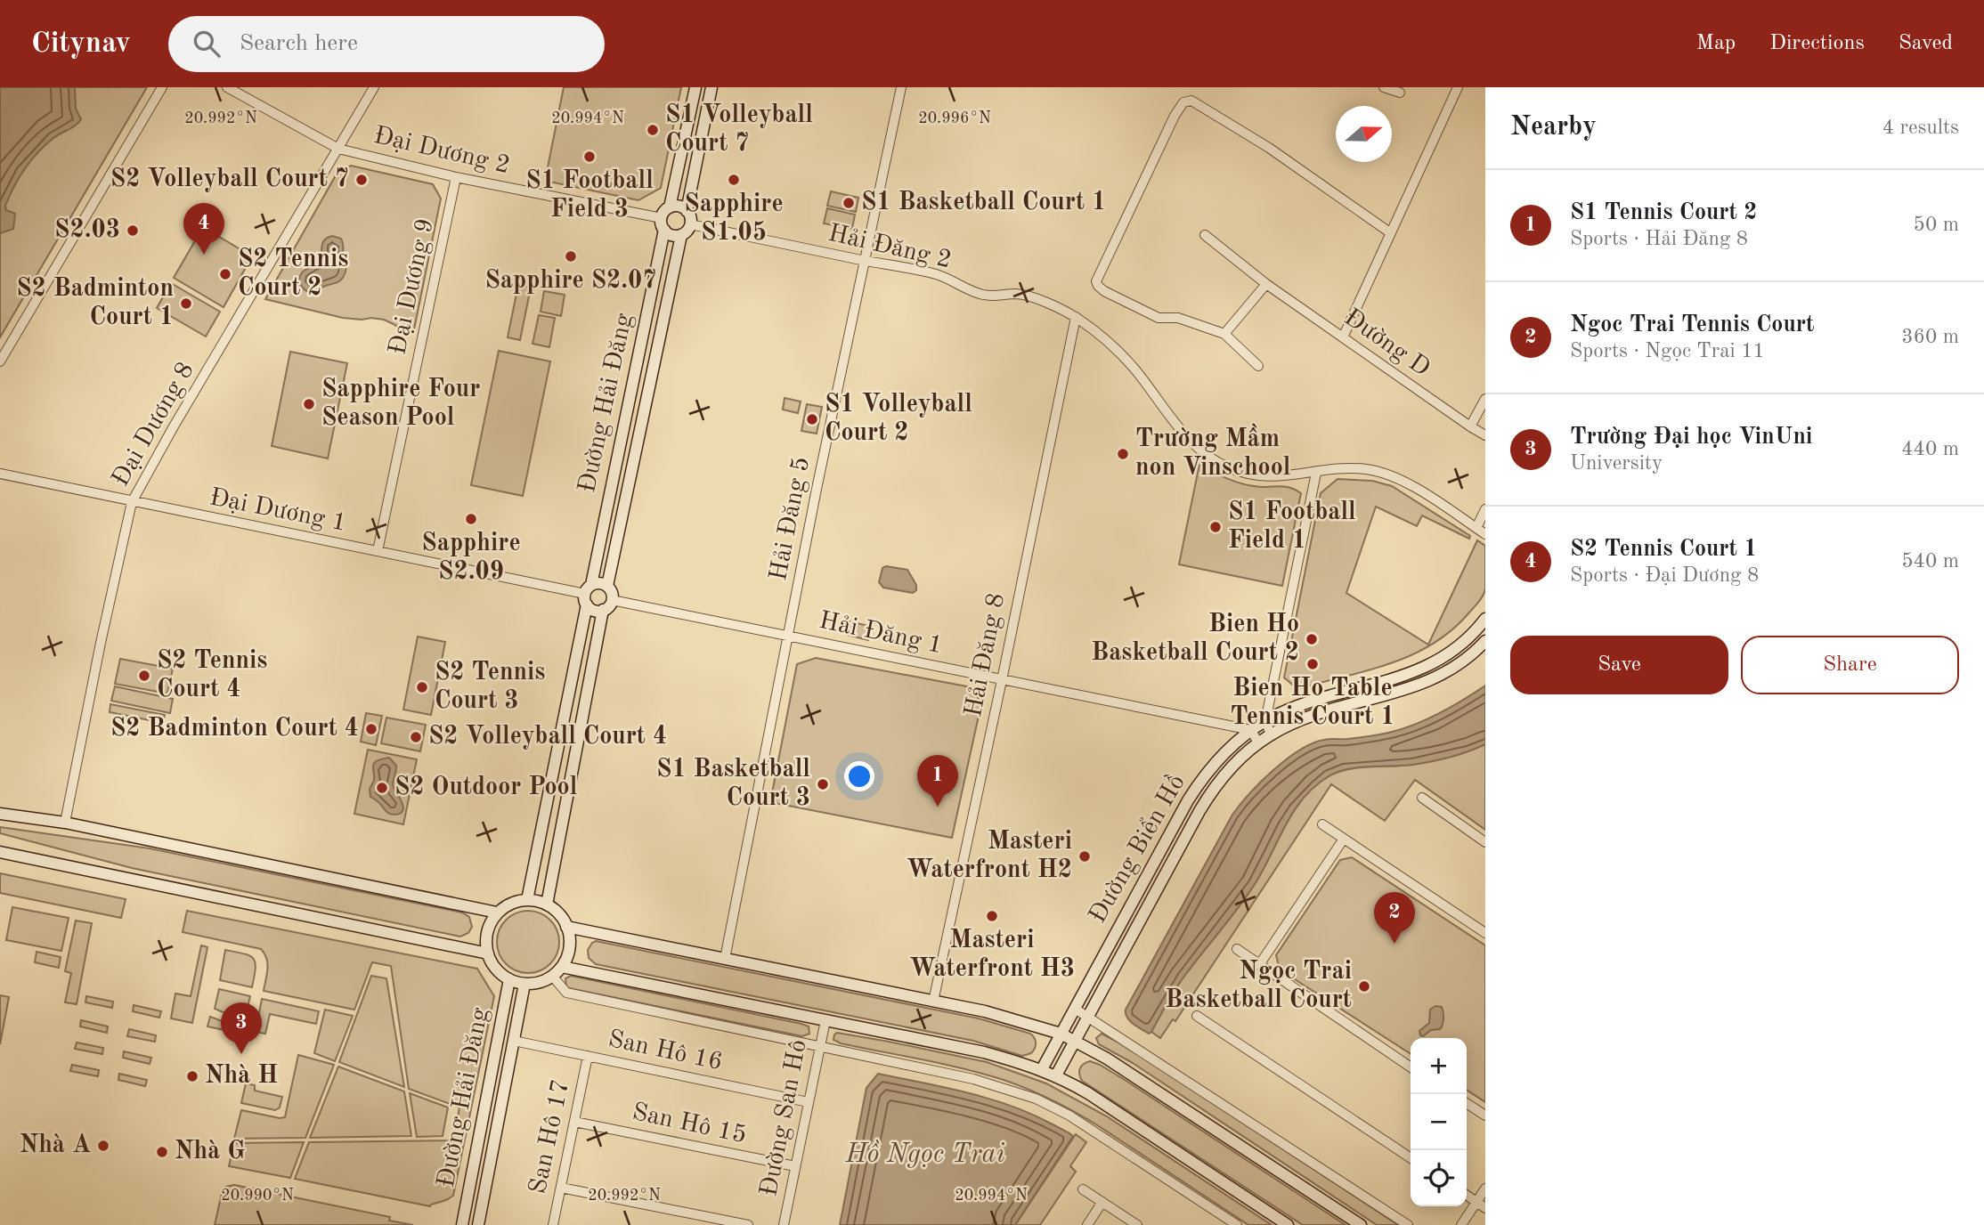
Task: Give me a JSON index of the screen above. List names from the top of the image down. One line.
{"streets":{"street":["Đại Dương 2","Hải Đăng 2","Đại Dương 9","Đường D","Đường Hải Đăng","Đại Dương 8","Đại Dương 1","Hải Đăng 5","Hải Đăng 1","Hải Đăng 8","Đường Biển Hồ","San Hô 16","Đường San Hô","San Hô 15","San Hô 17"]},"crossings":[["Đại Dương 2","Hải Đăng 2"],["Đại Dương 2","Đại Dương 9"],["Đại Dương 2","Đường Hải Đăng"],["Đại Dương 2","Đại Dương 8"],["Hải Đăng 2","Đường Hải Đăng"],["Hải Đăng 2","Hải Đăng 5"],["Hải Đăng 2","Hải Đăng 8"],["Đại Dương 9","Đại Dương 1"],["Đường Hải Đăng","Đại Dương 1"],["Đường Hải Đăng","Hải Đăng 1"],["Đường Hải Đăng","San Hô 16"],["Đại Dương 8","Đại Dương 1"],["Đại Dương 1","Hải Đăng 1"],["Hải Đăng 5","Hải Đăng 1"],["Hải Đăng 1","Hải Đăng 8"],["Hải Đăng 1","Đường Biển Hồ"],["San Hô 16","Đường San Hô"],["San Hô 16","San Hô 17"],["Đường San Hô","San Hô 15"],["San Hô 15","San Hô 17"]],"water":["Hồ Ngọc Trai"],"places":["S1 Volleyball Court 7","S1 Football Field 3","S2 Volleyball Court 7","Sapphire S1.05","S1 Basketball Court 1","S2.03","Sapphire S2.07","S2 Tennis Court 2","S2 Badminton Court 1","Sapphire Four Season Pool","S1 Volleyball Court 2","Trường Mầm non Vinschool","Sapphire S2.09","S1 Football Field 1","Bien Ho Basketball Court 2","Bien Ho Table Tennis Court 1","S2 Tennis Court 4","S2 Tennis Court 3","S2 Badminton Court 4","S2 Volleyball Court 4","S1 Basketball Court 3","S2 Outdoor Pool","Masteri Waterfront H2","Masteri Waterfront H3","Ngọc Trai Basketball Court","Nhà H","Nhà A","Nhà G"],"north":"right","page":{"header":"Citynav","search":"Search here","nav":["Map","Directions","Saved"],"heading":["Nearby","4 results"],"list":[{"mark":"1","name":"S1 Tennis Court 2","note":"Sports · Hải Đăng 8","value":"50 m"},{"mark":"2","name":"Ngoc Trai Tennis Court","note":"Sports · Ngọc Trai 11","value":"360 m"},{"mark":"3","name":"Trường Đại học VinUni","note":"University","value":"440 m"},{"mark":"4","name":"S2 Tennis Court 1","note":"Sports · Đại Dương 8","value":"540 m"}],"pins":["4","1","2","3"],"buttons":["Save","Share"],"map_buttons":["+","−"]},"coordinates":["20.992°N","20.994°N","20.996°N","20.990°N"]}
